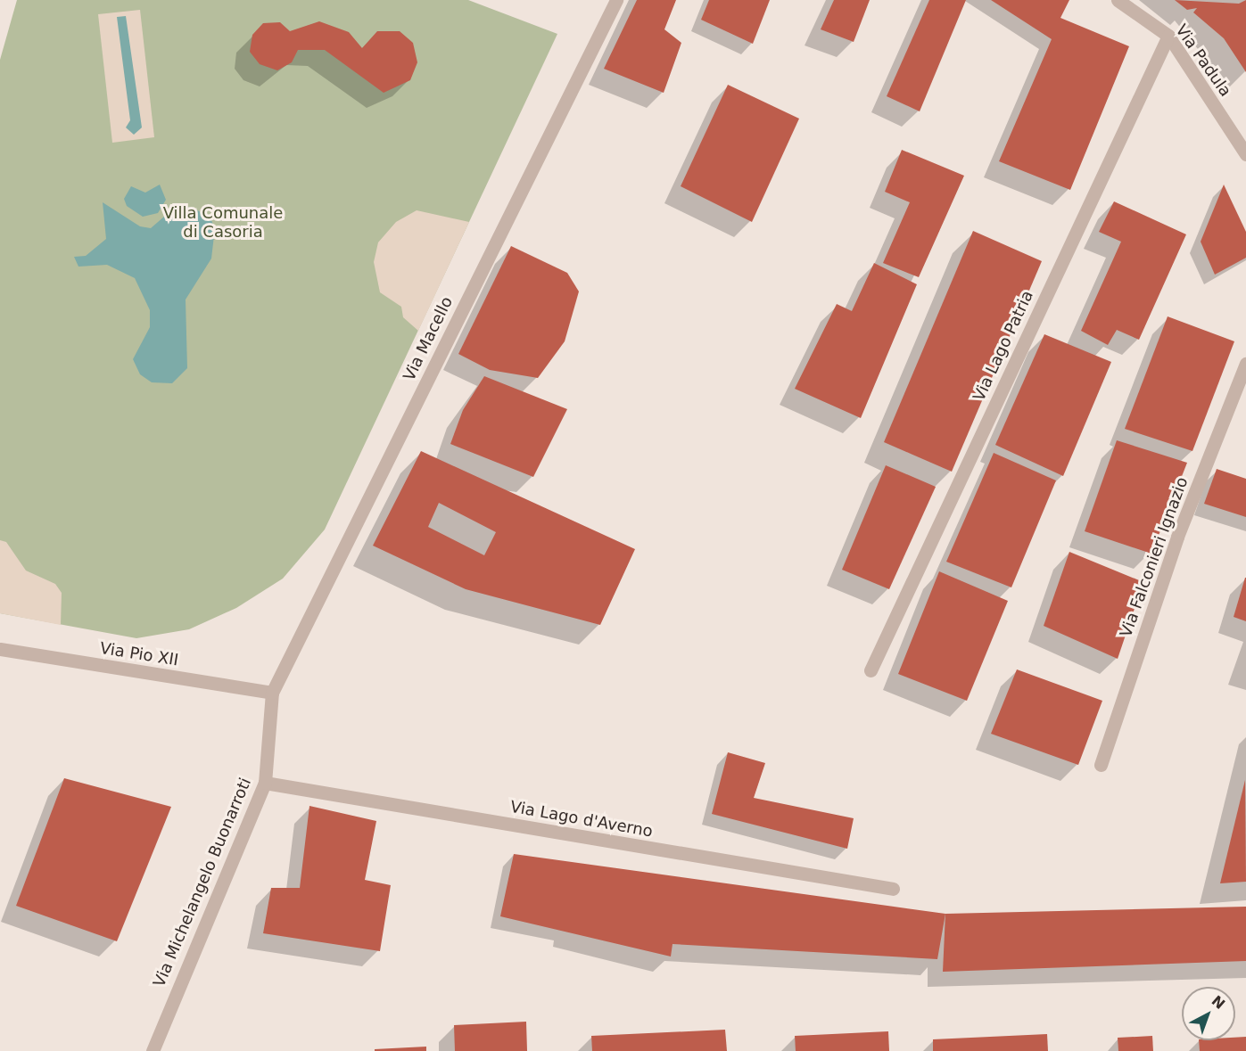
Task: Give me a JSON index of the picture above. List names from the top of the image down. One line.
{"streets":{"street":["Via Padula","Via Macello","Via Lago Patria","Via Falconieri Ignazio","Via Pio XII","Via Lago d'Averno","Via Michelangelo Buonarroti"]},"crossings":[["Via Padula","Via Lago Patria"],["Via Macello","Via Pio XII"],["Via Macello","Via Michelangelo Buonarroti"],["Via Pio XII","Via Michelangelo Buonarroti"],["Via Lago d'Averno","Via Michelangelo Buonarroti"]],"parks":["Villa Comunale di Casoria"],"north":"top right"}
